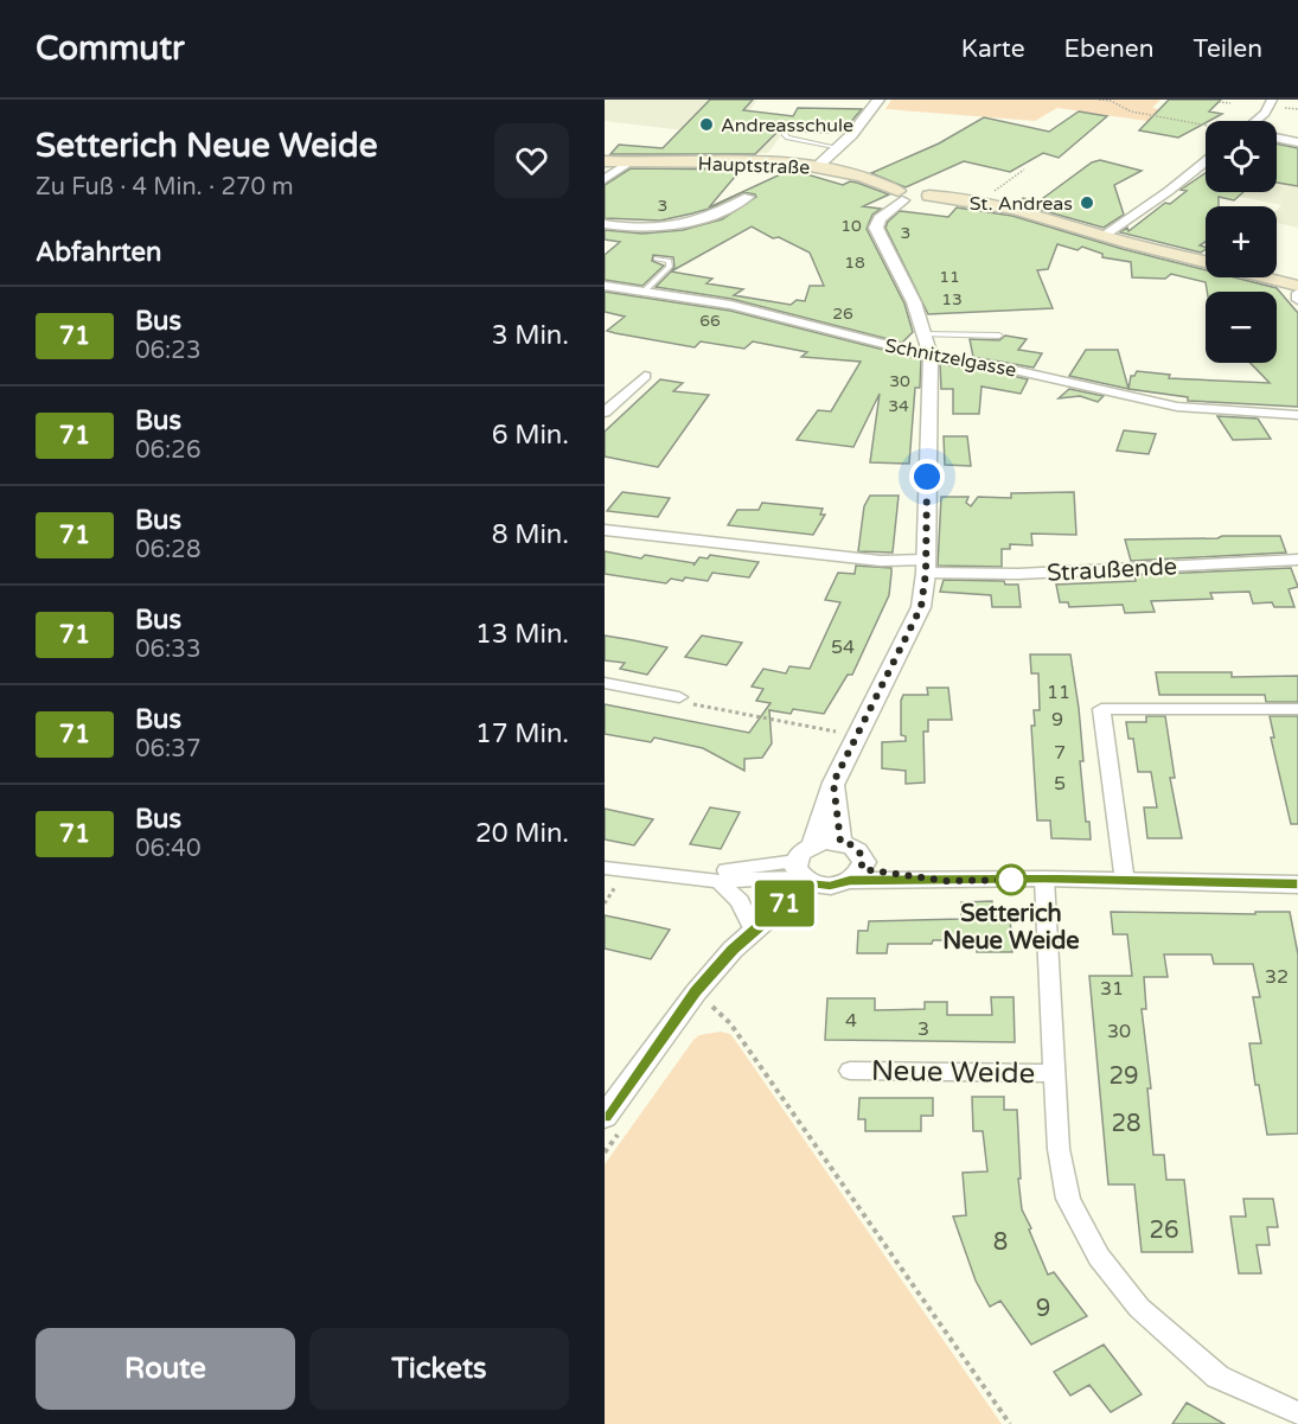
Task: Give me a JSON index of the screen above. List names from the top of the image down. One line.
{"streets":{"main road":["Hauptstraße"],"street":["Schnitzelgasse","Straußende","Neue Weide"]},"places":["Andreasschule","St. Andreas","Setterich Neue Weide"],"lines":["bus line 71"],"house_numbers":["3","10","3","18","11","13","26","66","30","34","54","11","9","7","5","32","31","4","3","30","29","28","26","8","9"],"page":{"header":"Commutr","nav":["Karte","Ebenen","Teilen"],"heading":[["Setterich Neue Weide","Zu Fuß · 4 Min. · 270 m"],"Abfahrten"],"on_map":"71","map_buttons":["+","−"],"list":[{"mark":"71","name":"Bus","note":"06:23","value":"3 Min."},{"mark":"71","name":"Bus","note":"06:26","value":"6 Min."},{"mark":"71","name":"Bus","note":"06:28","value":"8 Min."},{"mark":"71","name":"Bus","note":"06:33","value":"13 Min."},{"mark":"71","name":"Bus","note":"06:37","value":"17 Min."},{"mark":"71","name":"Bus","note":"06:40","value":"20 Min."}],"buttons":["Route","Tickets"]}}
